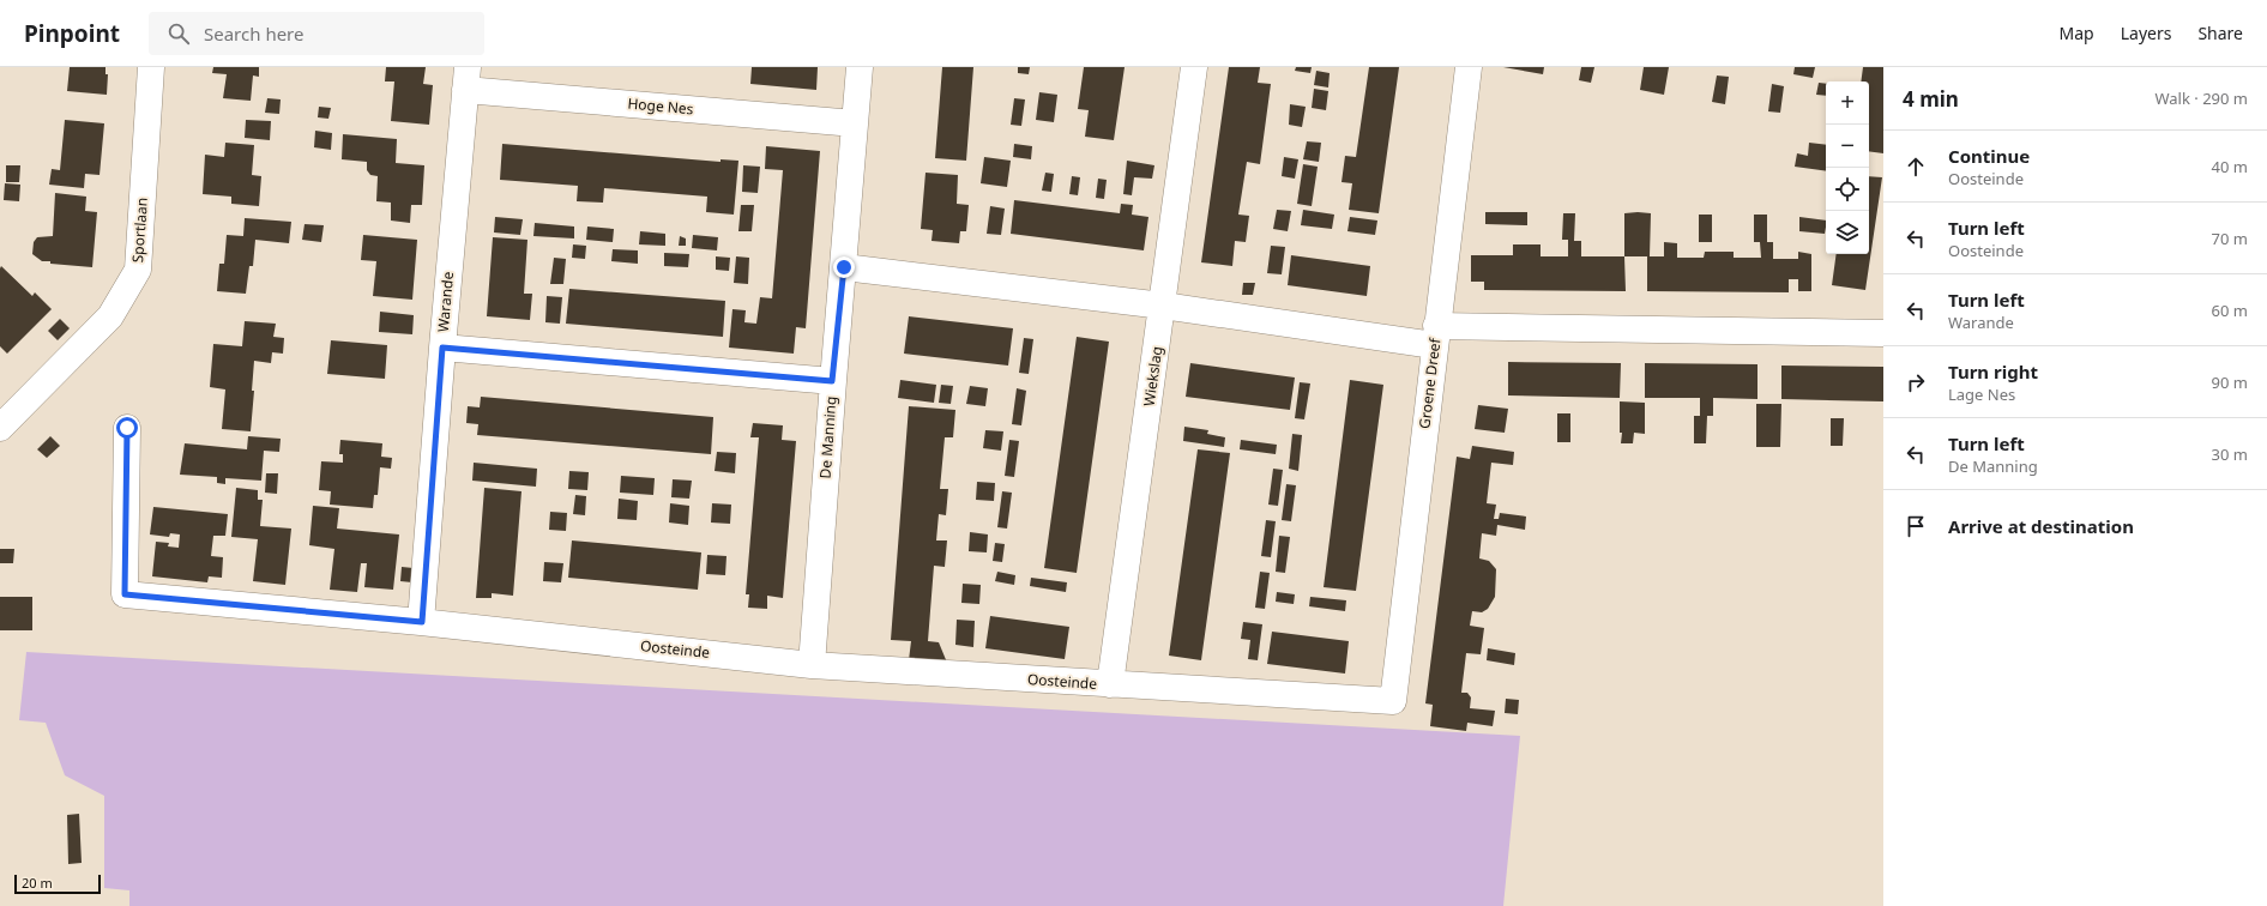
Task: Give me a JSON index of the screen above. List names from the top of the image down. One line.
{"streets":{"street":["Hoge Nes","Sportlaan","Warande","Wiekslag","Groene Dreef","De Manning","Oosteinde"]},"crossings":[["Hoge Nes","Warande"],["Hoge Nes","De Manning"],["Warande","Oosteinde"],["Wiekslag","Oosteinde"],["Groene Dreef","Oosteinde"],["De Manning","Oosteinde"]],"scale_bar":"20 m","page":{"header":"Pinpoint","search":"Search here","nav":["Map","Layers","Share"],"heading":["4 min","Walk · 290 m"],"map_buttons":["+","−"],"list":[["Continue","Oosteinde","40 m"],["Turn left","Oosteinde","70 m"],["Turn left","Warande","60 m"],["Turn right","Lage Nes","90 m"],["Turn left","De Manning","30 m"],"Arrive at destination"],"scale":"20 m"}}
